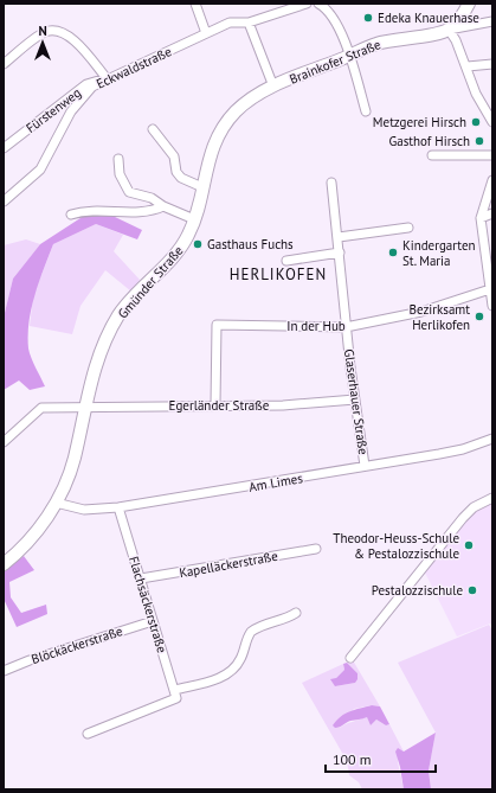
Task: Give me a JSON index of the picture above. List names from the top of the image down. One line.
{"streets":{"main road":["Brainkofer Straße","Gmünder Straße"],"street":["Eckwaldstraße","Fürstenweg","In der Hub","Glaserhauer Straße","Egerländer Straße","Am Limes","Kapelläckerstraße","Flachsäckerstraße","Blöckäckerstraße"]},"crossings":[["Brainkofer Straße","Gmünder Straße"],["Eckwaldstraße","Fürstenweg"],["Gmünder Straße","Egerländer Straße"],["Gmünder Straße","Am Limes"],["In der Hub","Glaserhauer Straße"],["In der Hub","Egerländer Straße"],["Glaserhauer Straße","Egerländer Straße"],["Glaserhauer Straße","Am Limes"],["Am Limes","Flachsäckerstraße"],["Kapelläckerstraße","Flachsäckerstraße"],["Flachsäckerstraße","Blöckäckerstraße"]],"districts":["HERLIKOFEN"],"places":["Edeka Knauerhase","Metzgerei Hirsch","Gasthof Hirsch","Gasthaus Fuchs","Kindergarten St. Maria","Bezirksamt Herlikofen","Theodor-Heuss-Schule & Pestalozzischule","Pestalozzischule"],"scale_bar":"100 m","north":"top"}
